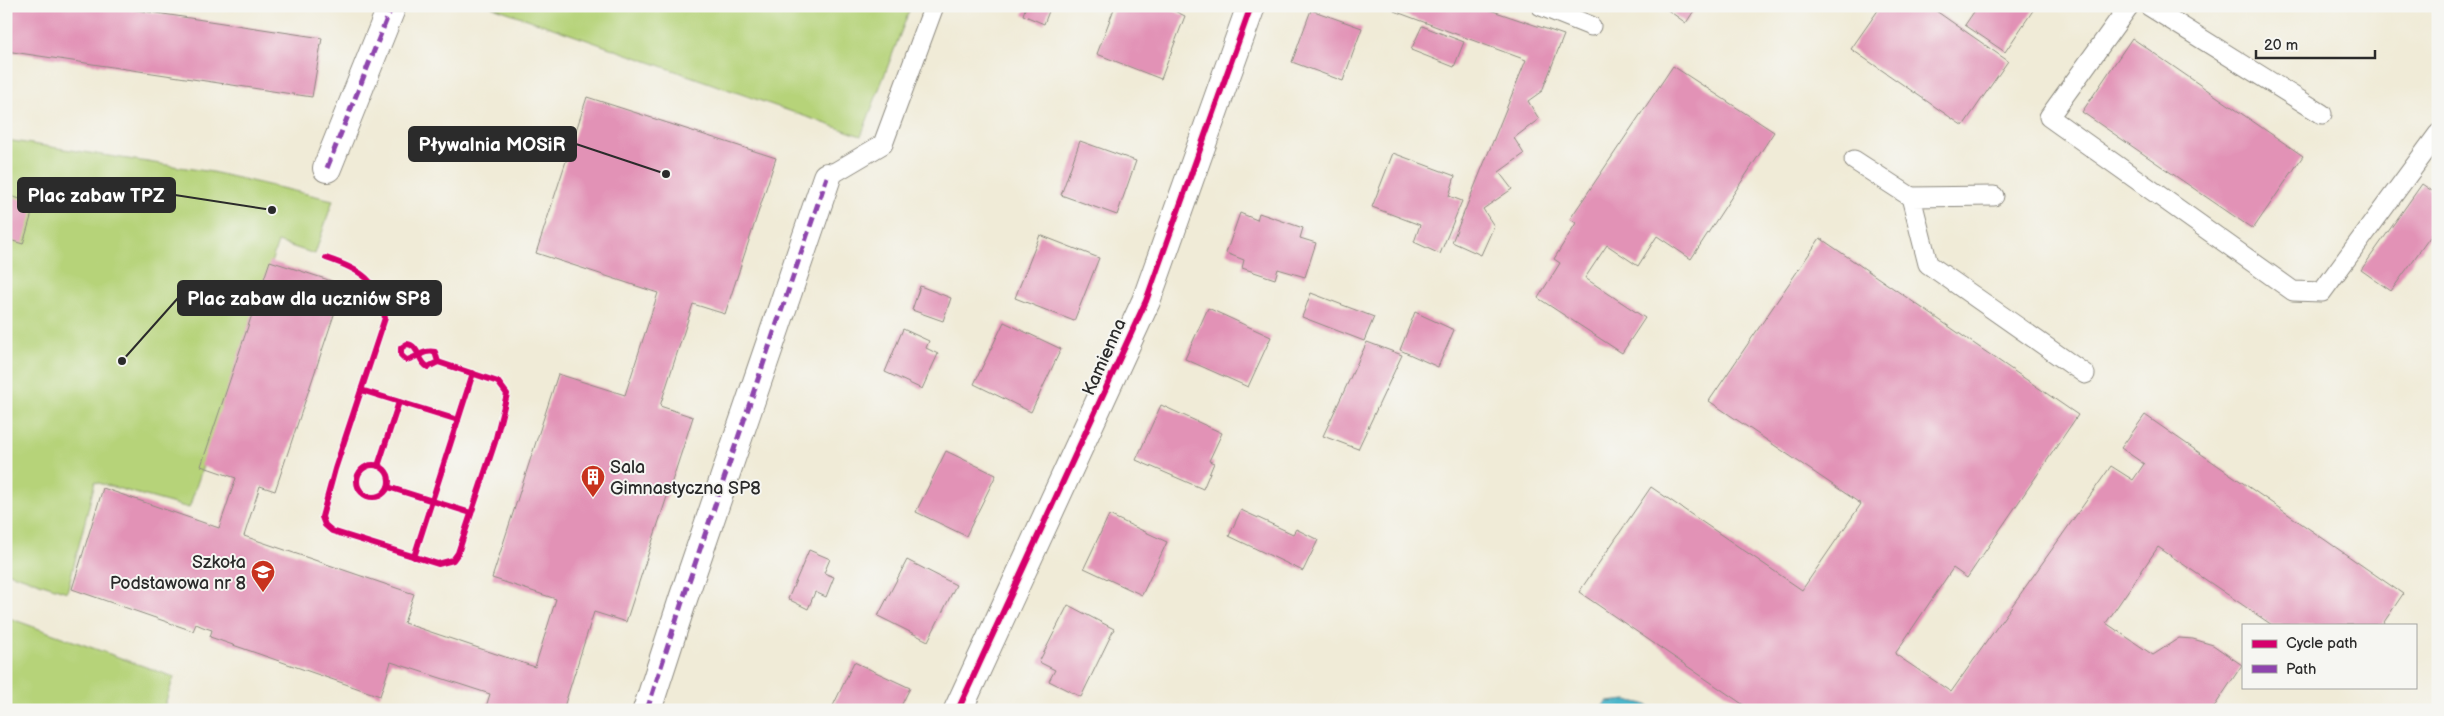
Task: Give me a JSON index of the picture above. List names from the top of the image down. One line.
{"streets":{"street":["Kamienna"]},"places":{"other":["Pływalnia MOSiR","Plac zabaw TPZ","Plac zabaw dla uczniów SP8"],"building":["Sala Gimnastyczna SP8"],"school or university":["Szkoła Podstawowa nr 8"]},"legend":["Cycle path","Path"],"scale_bar":"20 m"}
